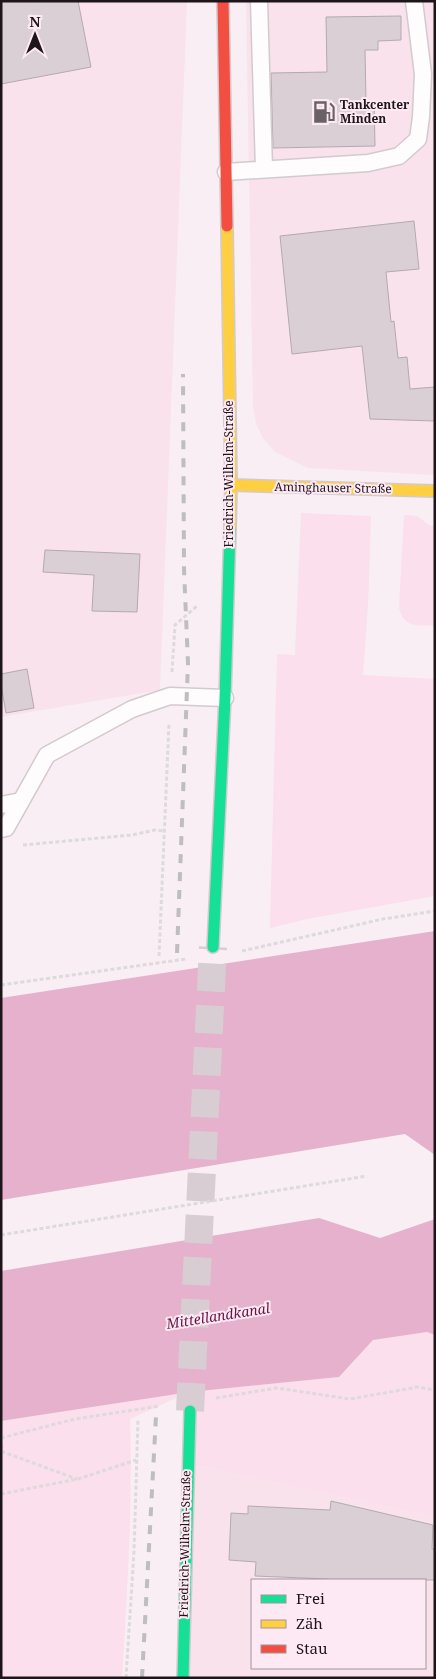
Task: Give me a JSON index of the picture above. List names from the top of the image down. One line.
{"streets":{"street":["Friedrich-Wilhelm-Straße","Aminghauser Straße"]},"crossings":[["Friedrich-Wilhelm-Straße","Aminghauser Straße"]],"water":["Mittellandkanal"],"places":{"fuel station":["Tankcenter Minden"]},"legend":["Frei","Zäh","Stau"],"north":"top"}
